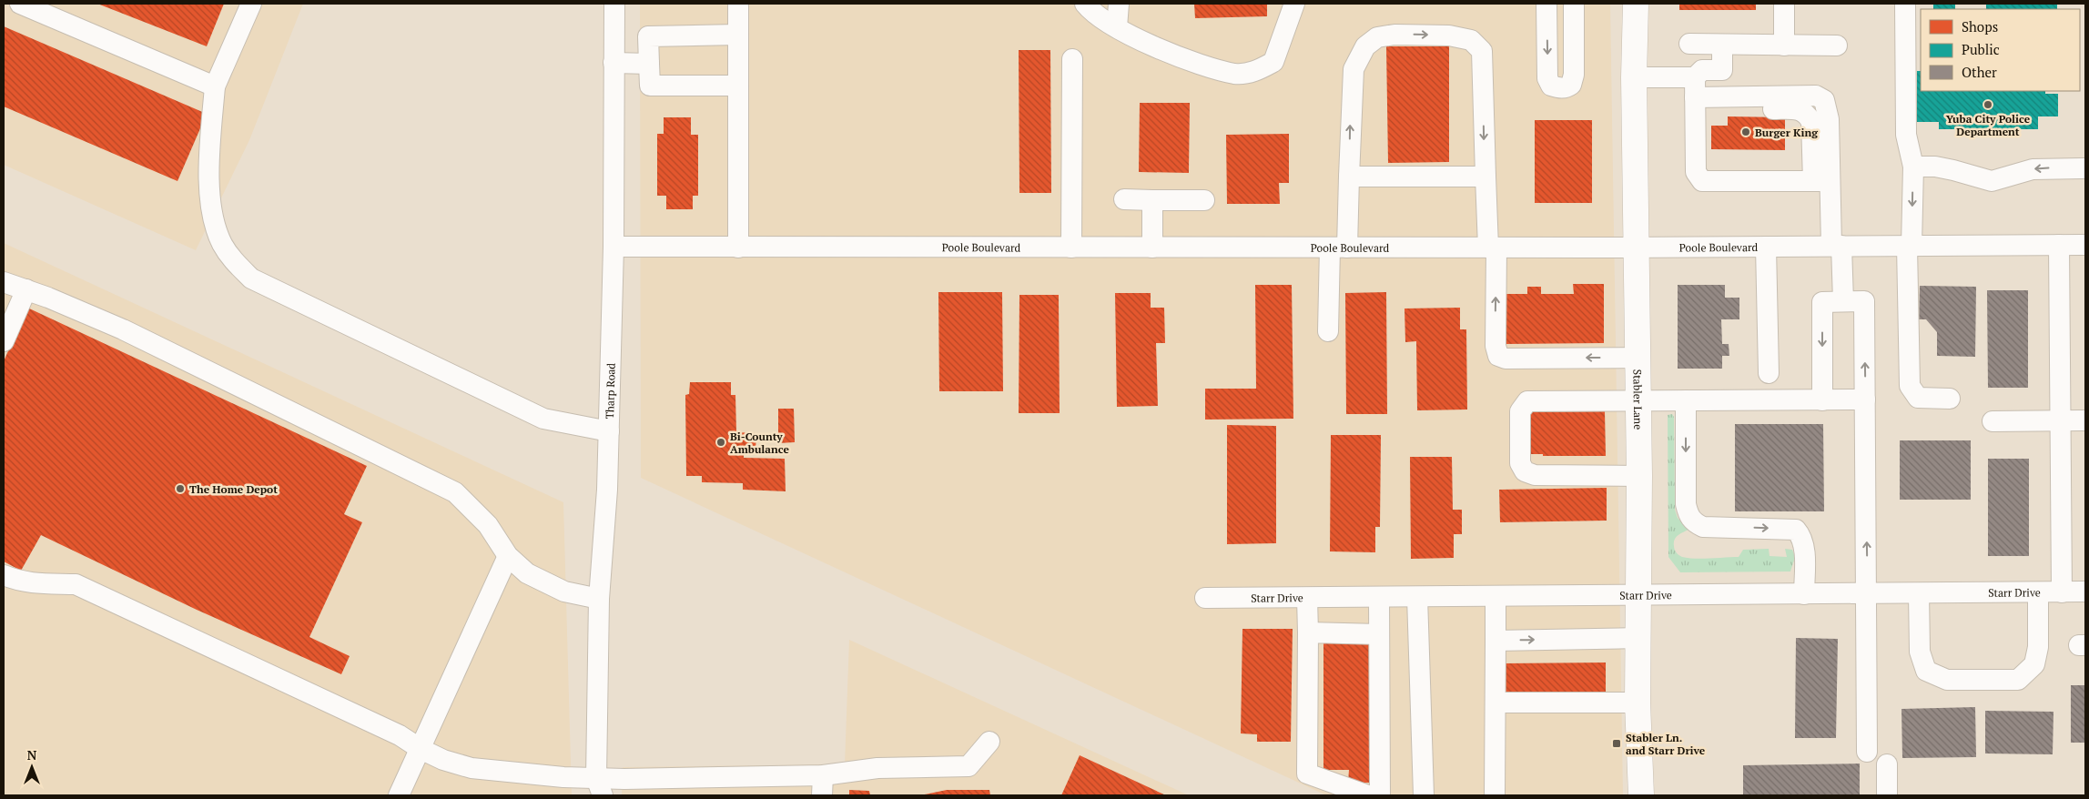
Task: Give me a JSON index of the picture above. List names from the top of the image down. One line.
{"streets":{"main road":["Stabler Lane"],"street":["Poole Boulevard","Tharp Road","Starr Drive"]},"crossings":[["Poole Boulevard","Tharp Road"],["Poole Boulevard","Stabler Lane"],["Stabler Lane","Starr Drive"]],"places":{"other":["Yuba City Police Department","Burger King","Bi-County Ambulance","The Home Depot"],"transit":["Stabler Ln. and Starr Drive"]},"legend":["Shops","Public","Other"],"north":"top"}
